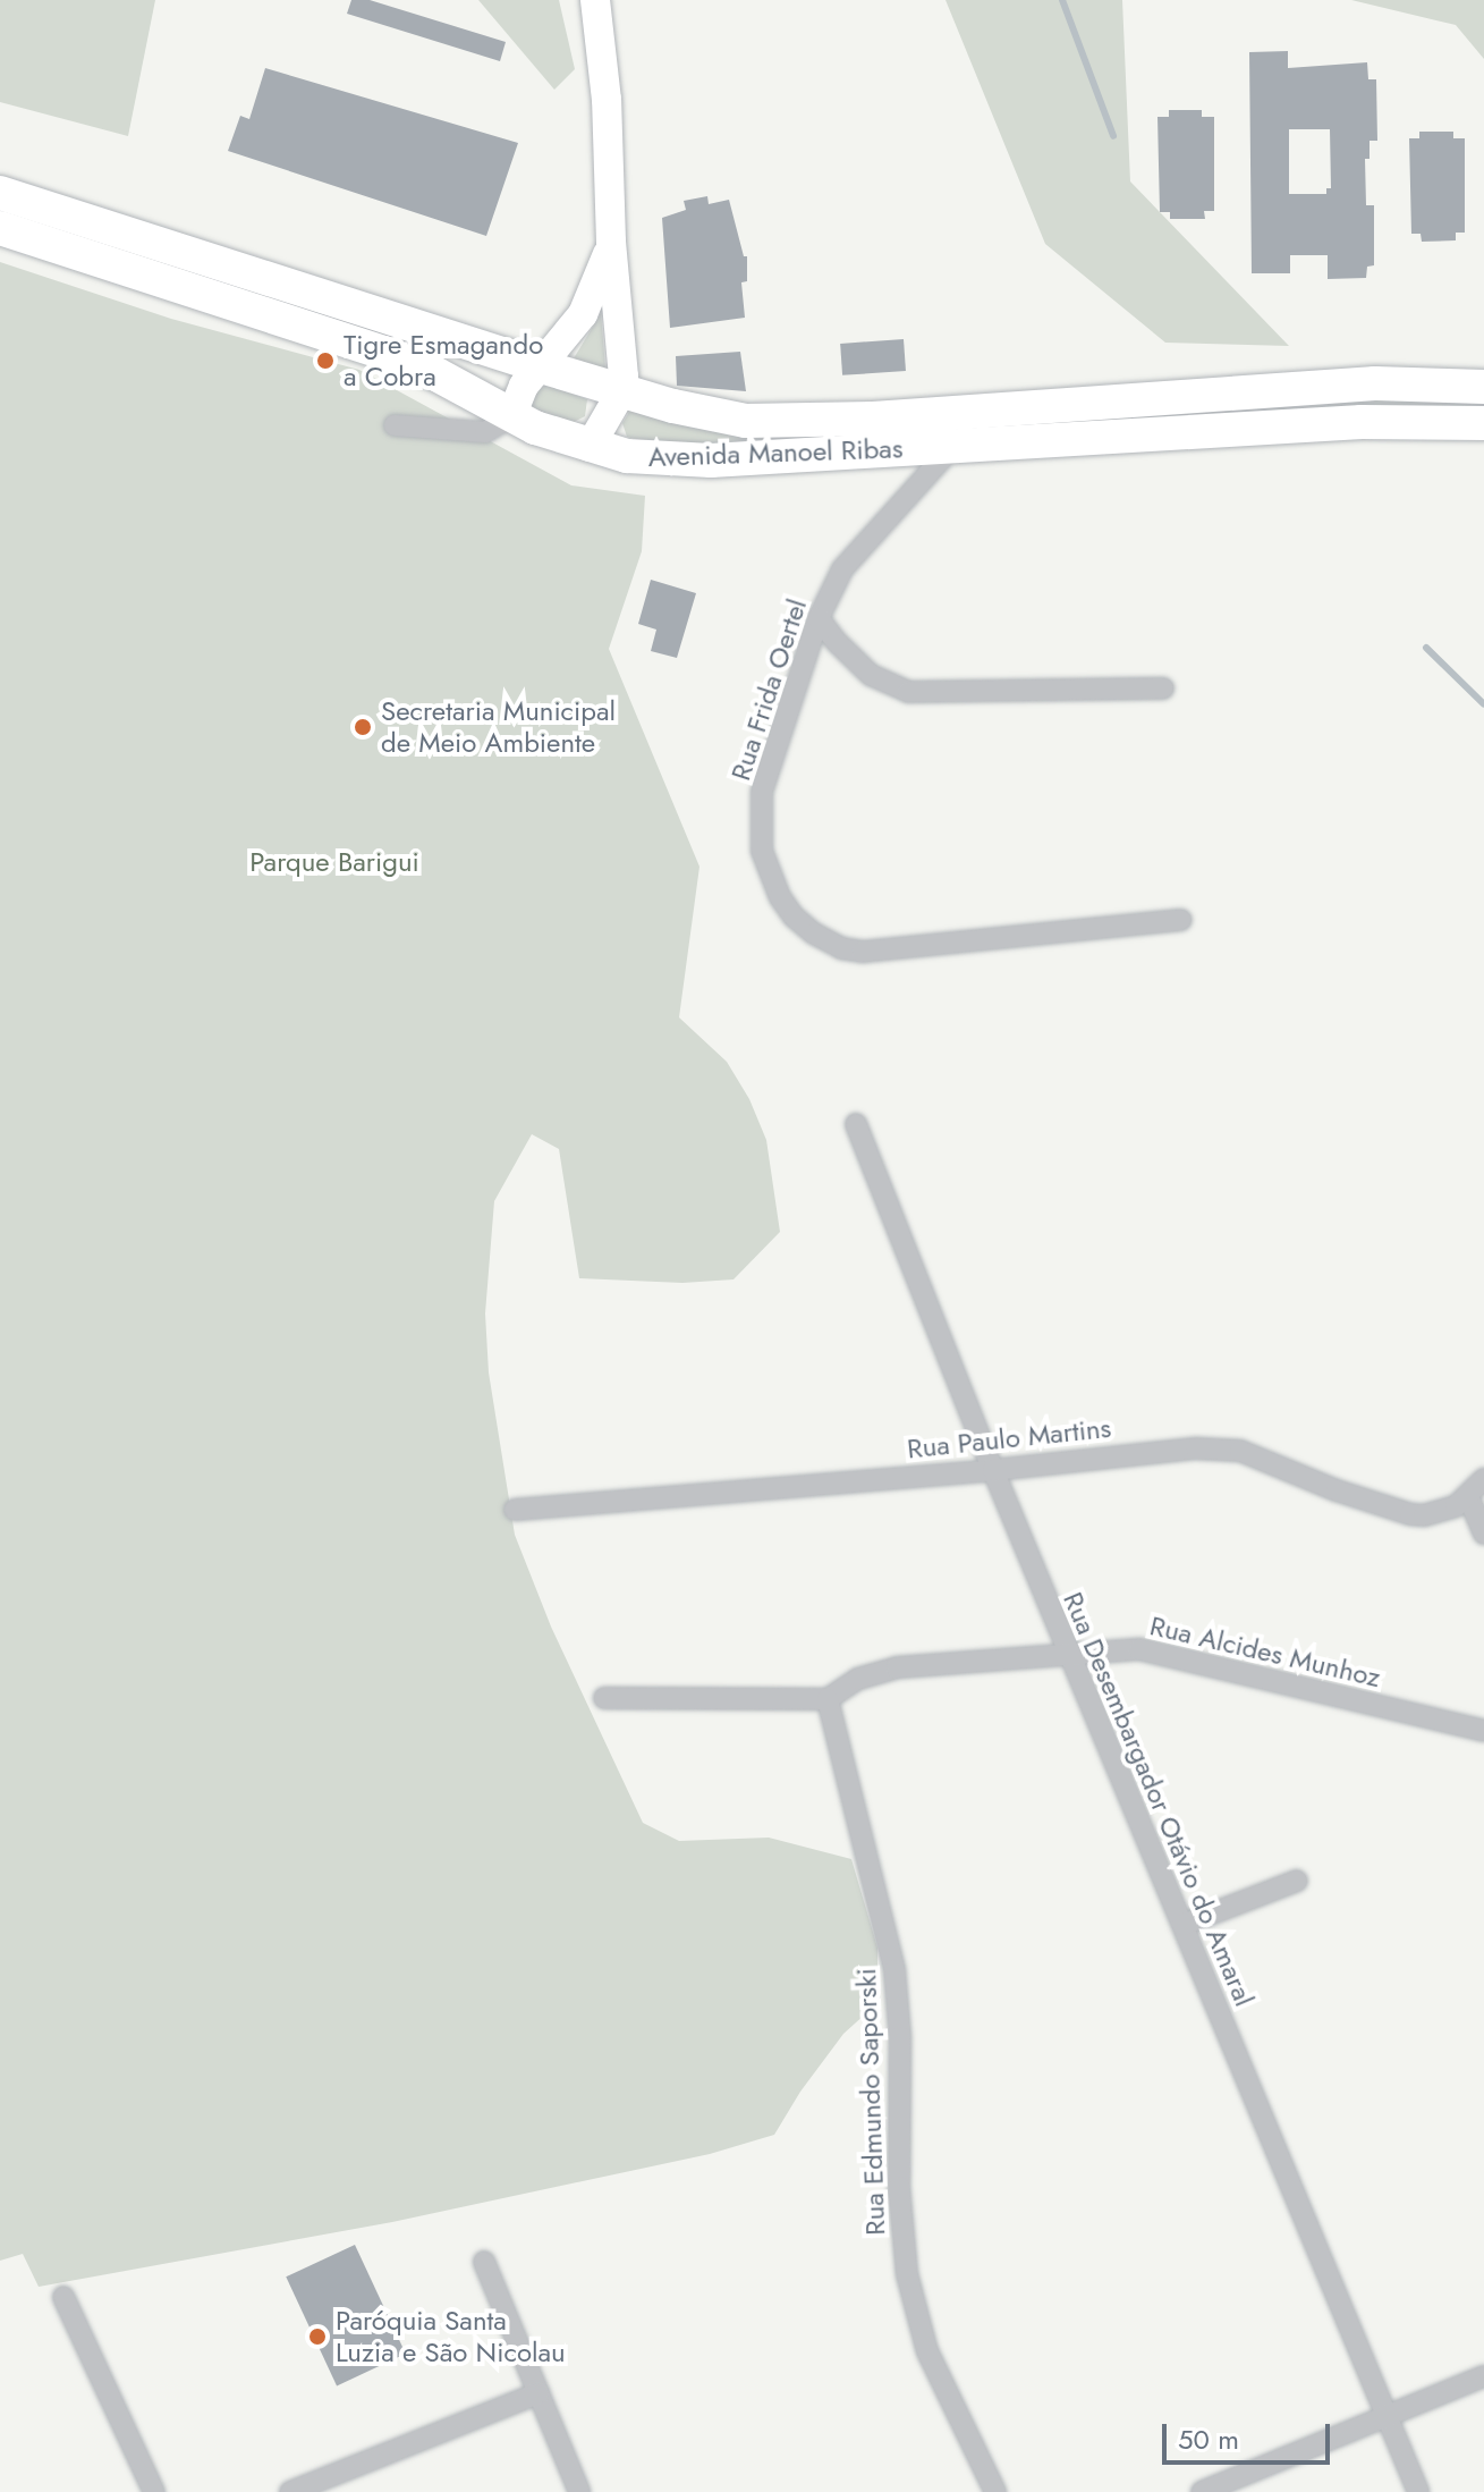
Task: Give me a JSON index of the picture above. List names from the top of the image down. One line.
{"streets":{"main road":["Avenida Manoel Ribas"],"street":["Rua Frida Oertel","Rua Paulo Martins","Rua Alcides Munhoz","Rua Desembargador Otávio do Amaral","Rua Edmundo Saporski"]},"crossings":[["Avenida Manoel Ribas","Rua Frida Oertel"],["Rua Paulo Martins","Rua Desembargador Otávio do Amaral"],["Rua Alcides Munhoz","Rua Desembargador Otávio do Amaral"],["Rua Alcides Munhoz","Rua Edmundo Saporski"]],"parks":["Parque Barigui"],"places":["Tigre Esmagando a Cobra","Secretaria Municipal de Meio Ambiente","Paróquia Santa Luzia e São Nicolau"],"scale_bar":"50 m"}
